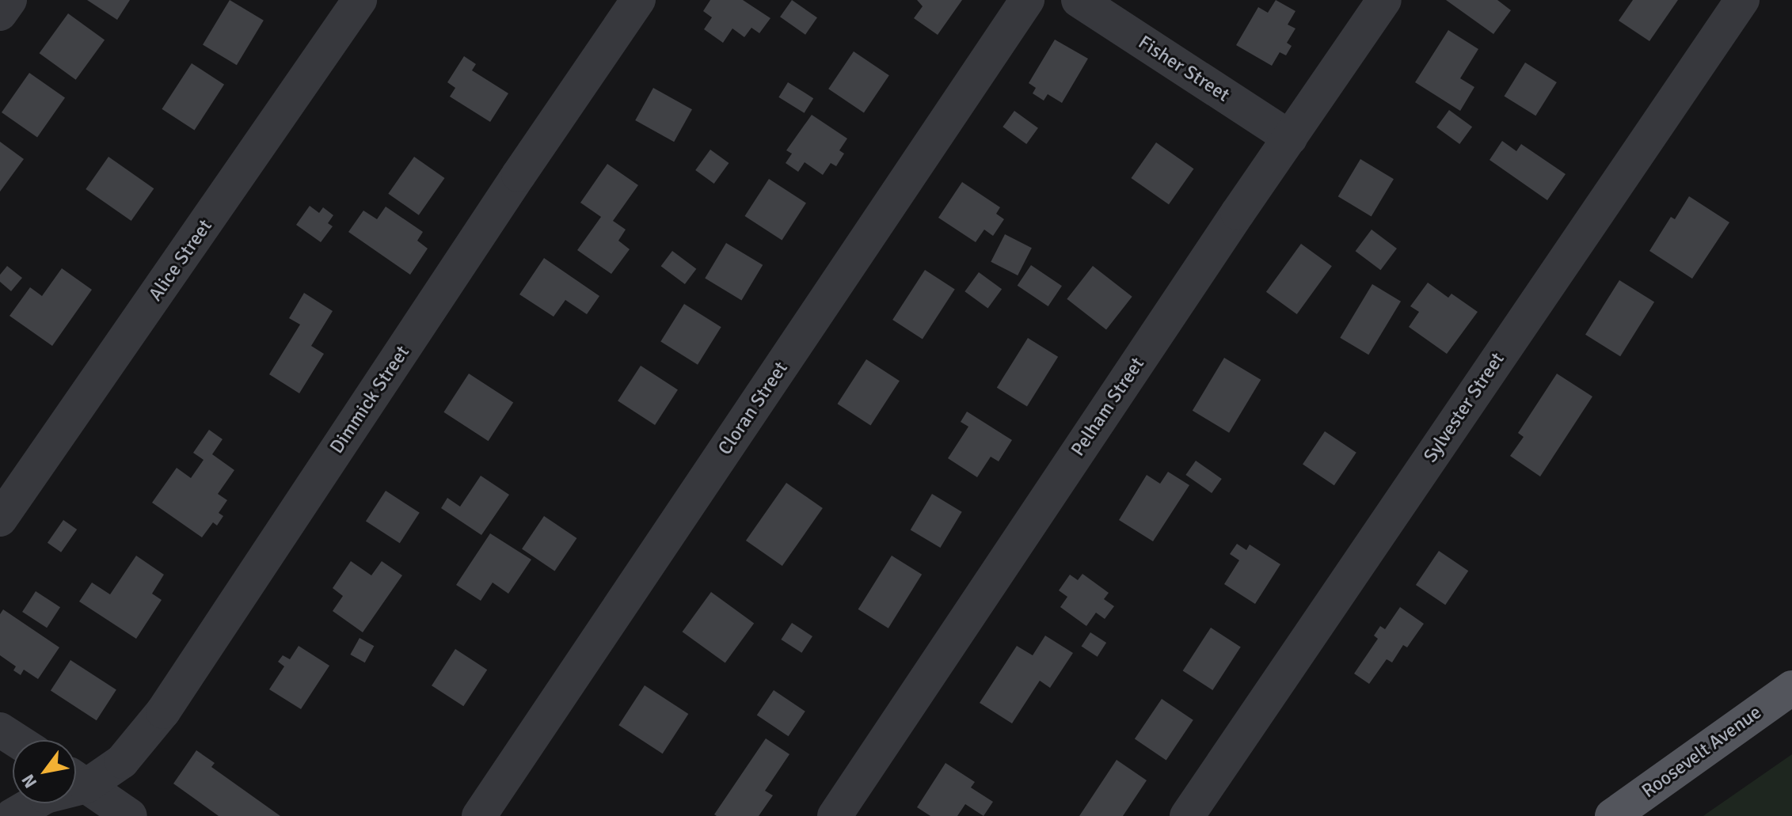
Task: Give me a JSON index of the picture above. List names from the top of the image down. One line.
{"streets":{"main road":["Roosevelt Avenue"],"street":["Fisher Street","Alice Street","Dimmick Street","Pelham Street","Sylvester Street","Cloran Street"]},"crossings":[["Fisher Street","Pelham Street"]],"north":"bottom left"}
